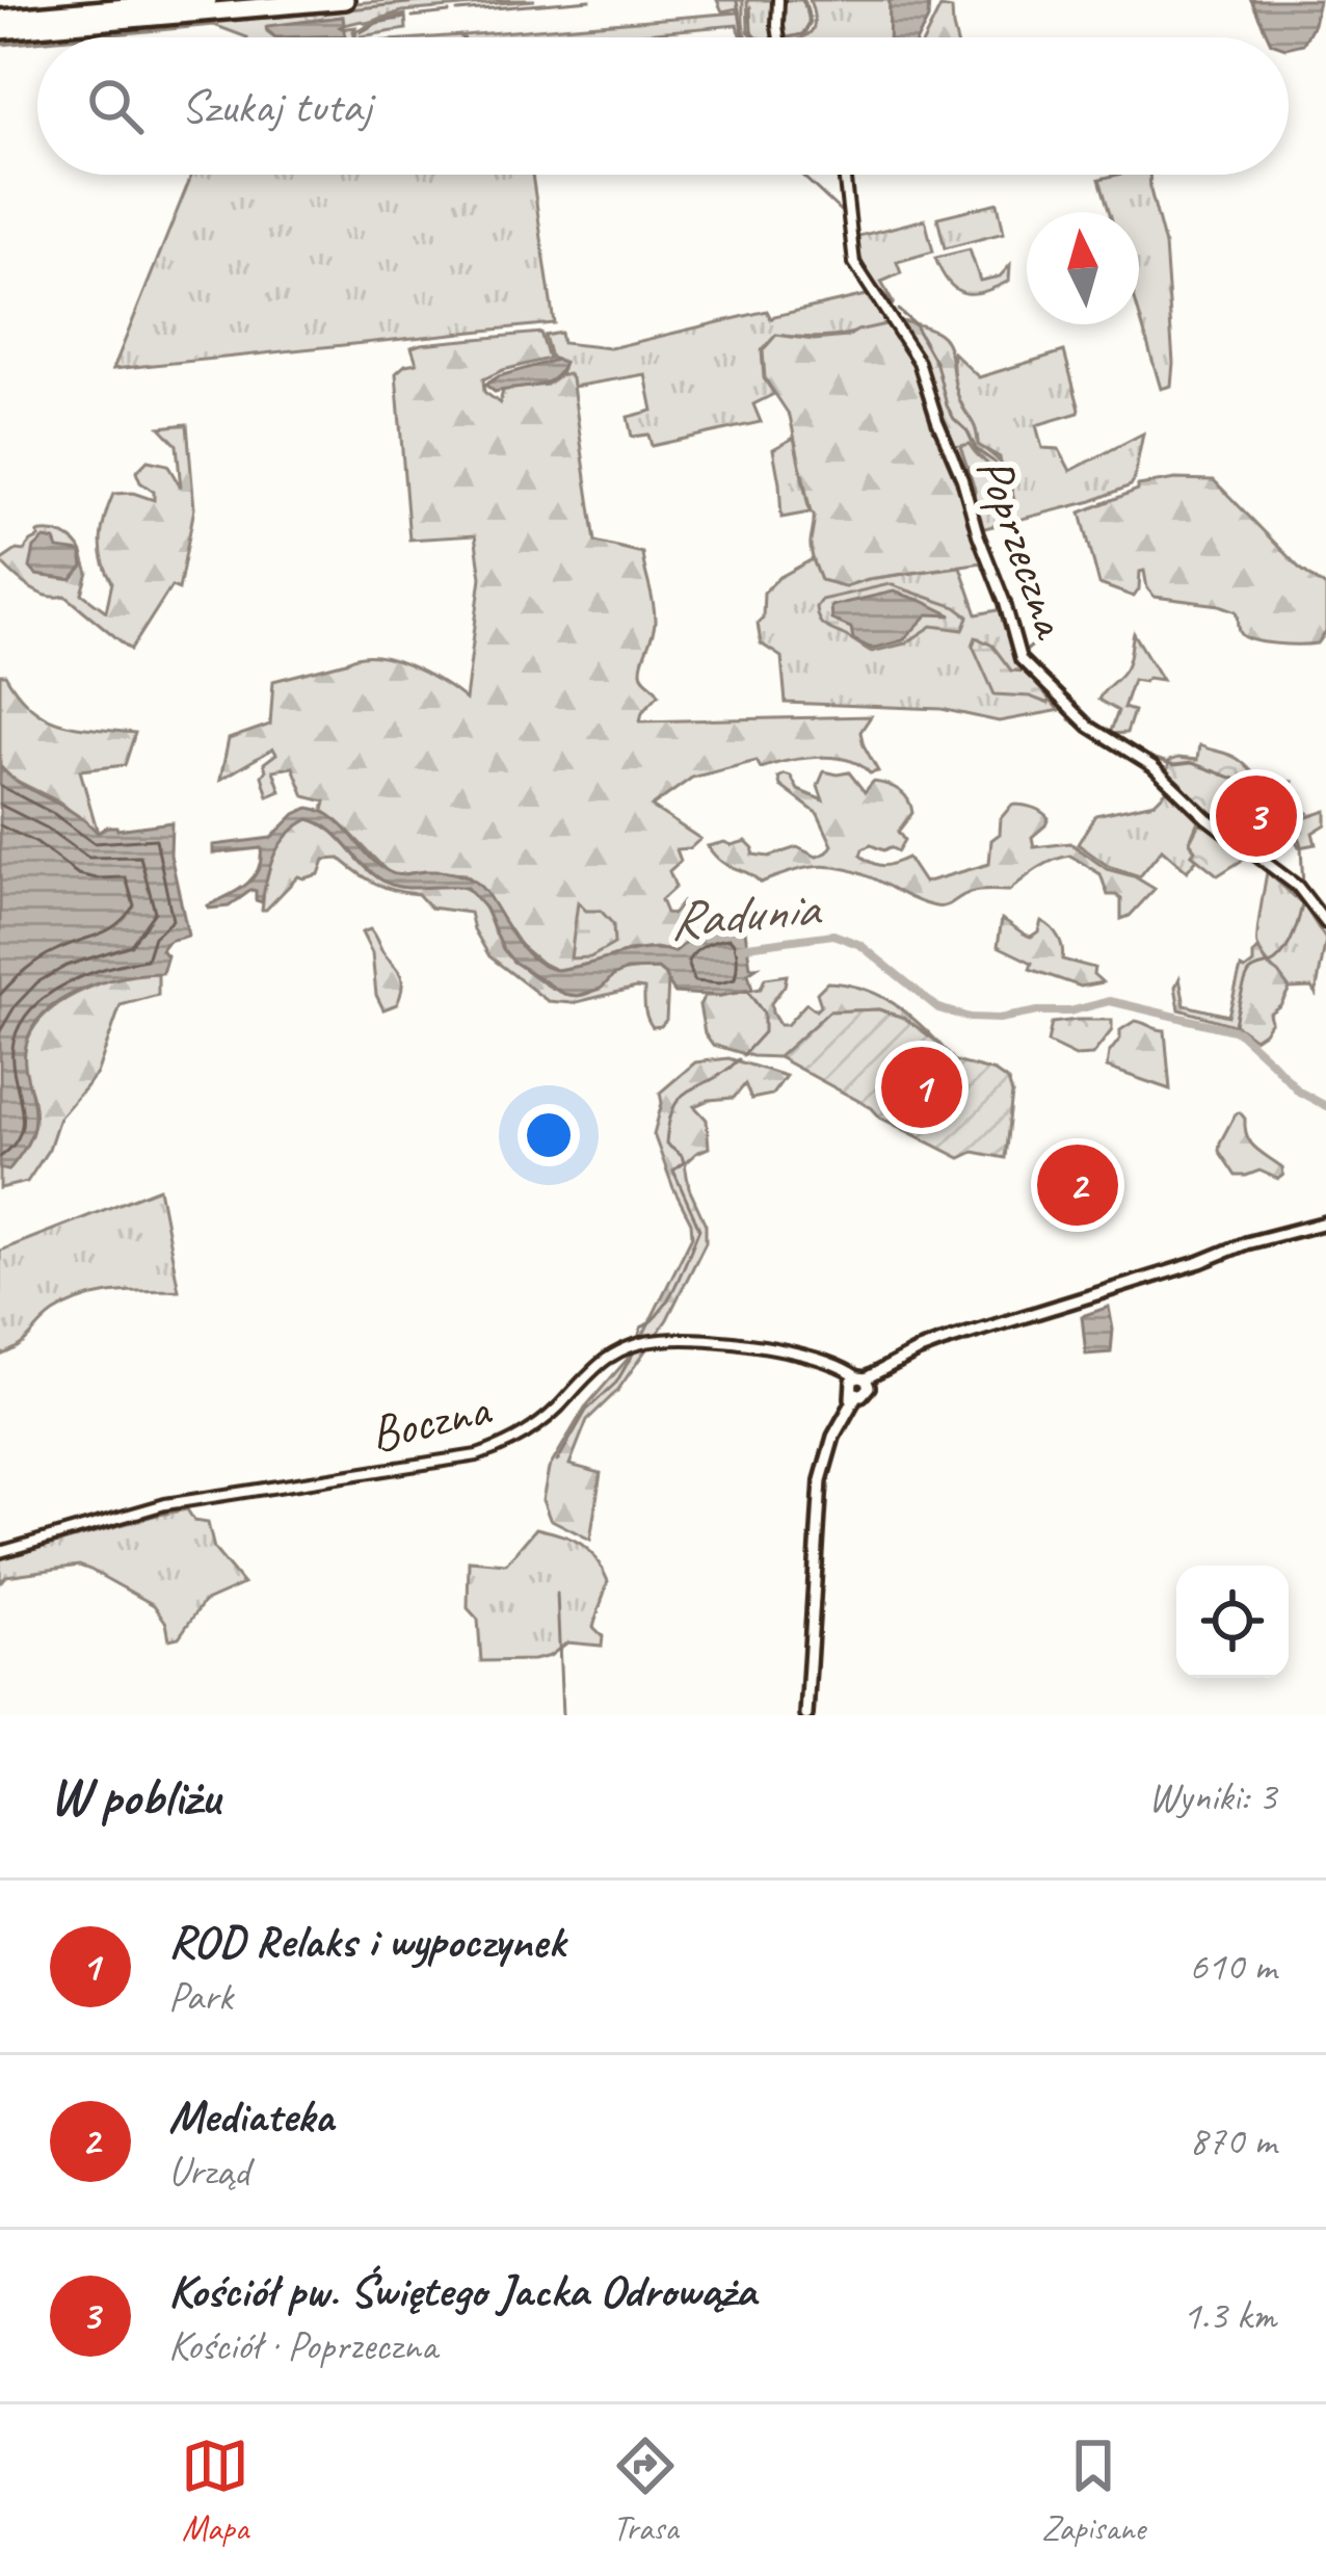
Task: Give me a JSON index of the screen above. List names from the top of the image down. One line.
{"streets":{"street":["Poprzeczna","Boczna"]},"water":["Radunia"],"north":"top","page":{"search":"Szukaj tutaj","pins":["3","1","2"],"heading":["W pobliżu","Wyniki: 3"],"list":[{"mark":"1","name":"ROD Relaks i wypoczynek","note":"Park","value":"610 m"},{"mark":"2","name":"Mediateka","note":"Urząd","value":"870 m"},{"mark":"3","name":"Kościół pw. Świętego Jacka Odrowąża","note":"Kościół · Poprzeczna","value":"1.3 km"}],"nav":["Mapa","Trasa","Zapisane"]}}
